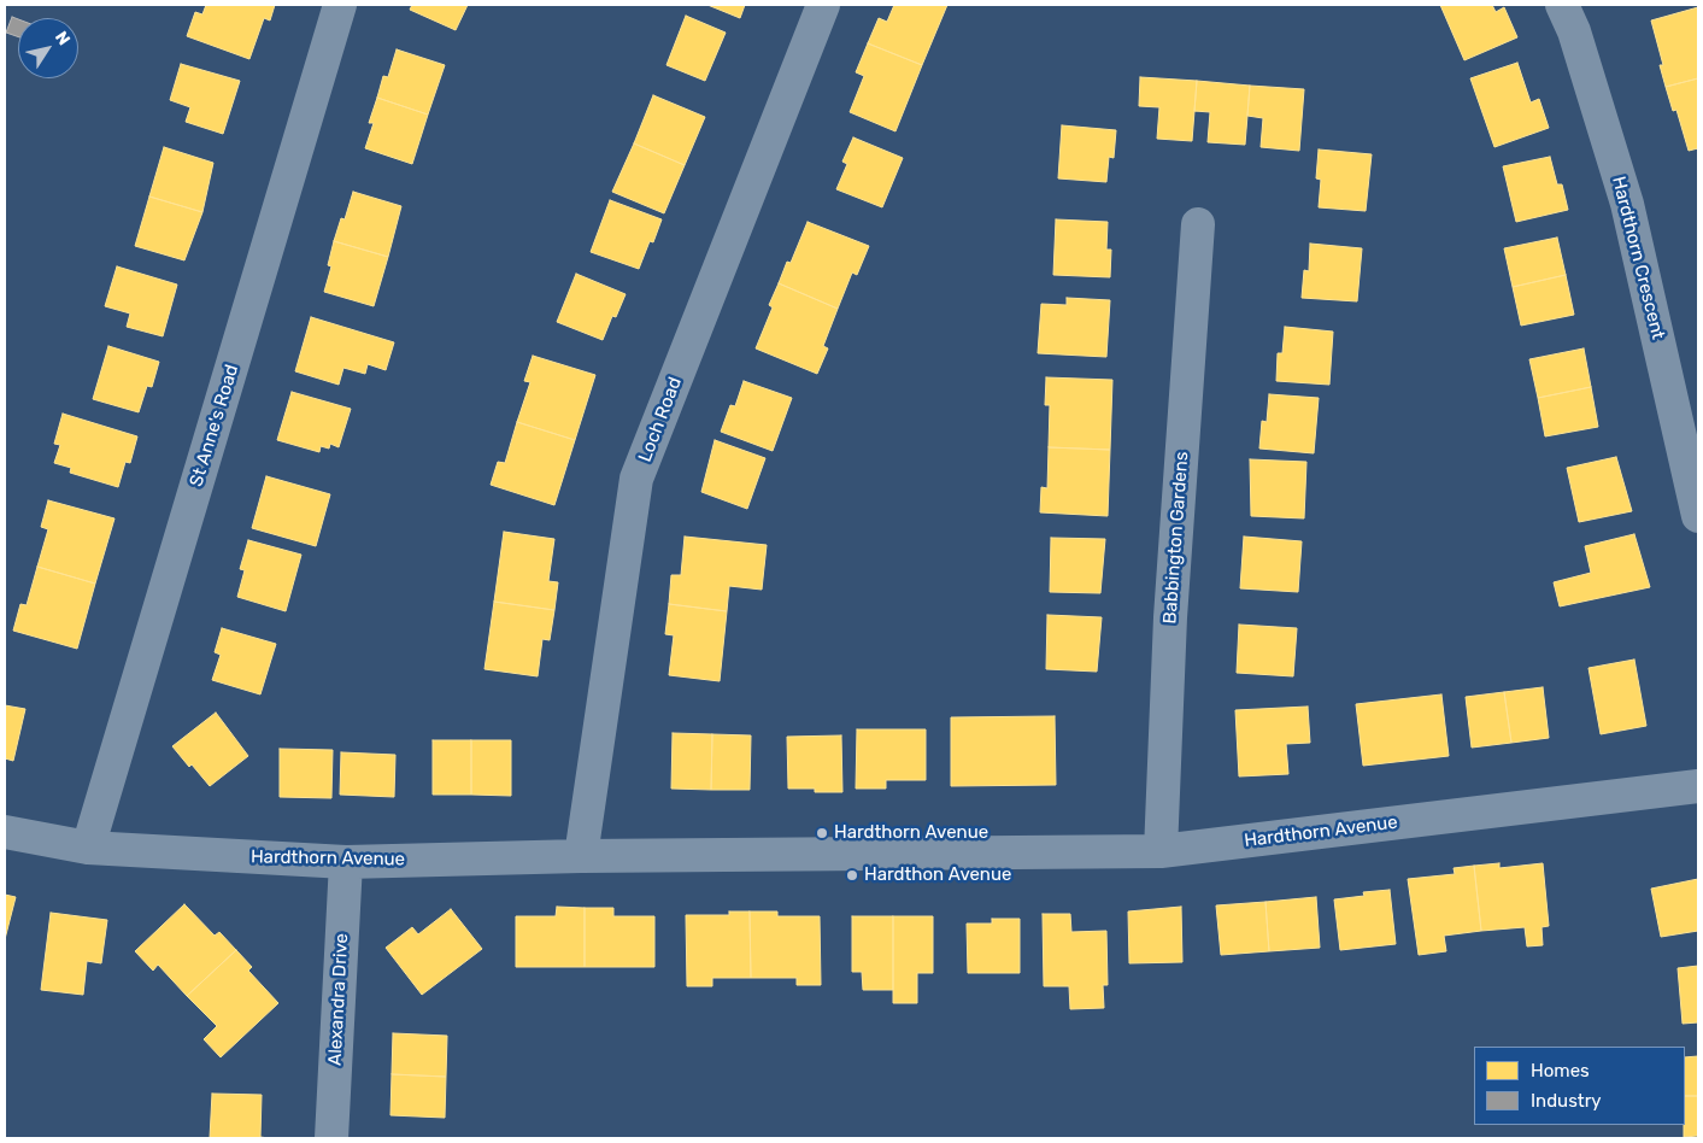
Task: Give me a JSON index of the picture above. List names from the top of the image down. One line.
{"streets":{"street":["Hardthorn Crescent","Loch Road","St Anne's Road","Babbington Gardens","Hardthorn Avenue","Alexandra Drive"]},"crossings":[["Loch Road","Hardthorn Avenue"],["St Anne's Road","Hardthorn Avenue"],["Babbington Gardens","Hardthorn Avenue"],["Hardthorn Avenue","Alexandra Drive"]],"places":["Hardthorn Avenue","Hardthon Avenue"],"legend":["Homes","Industry"],"north":"top right"}
